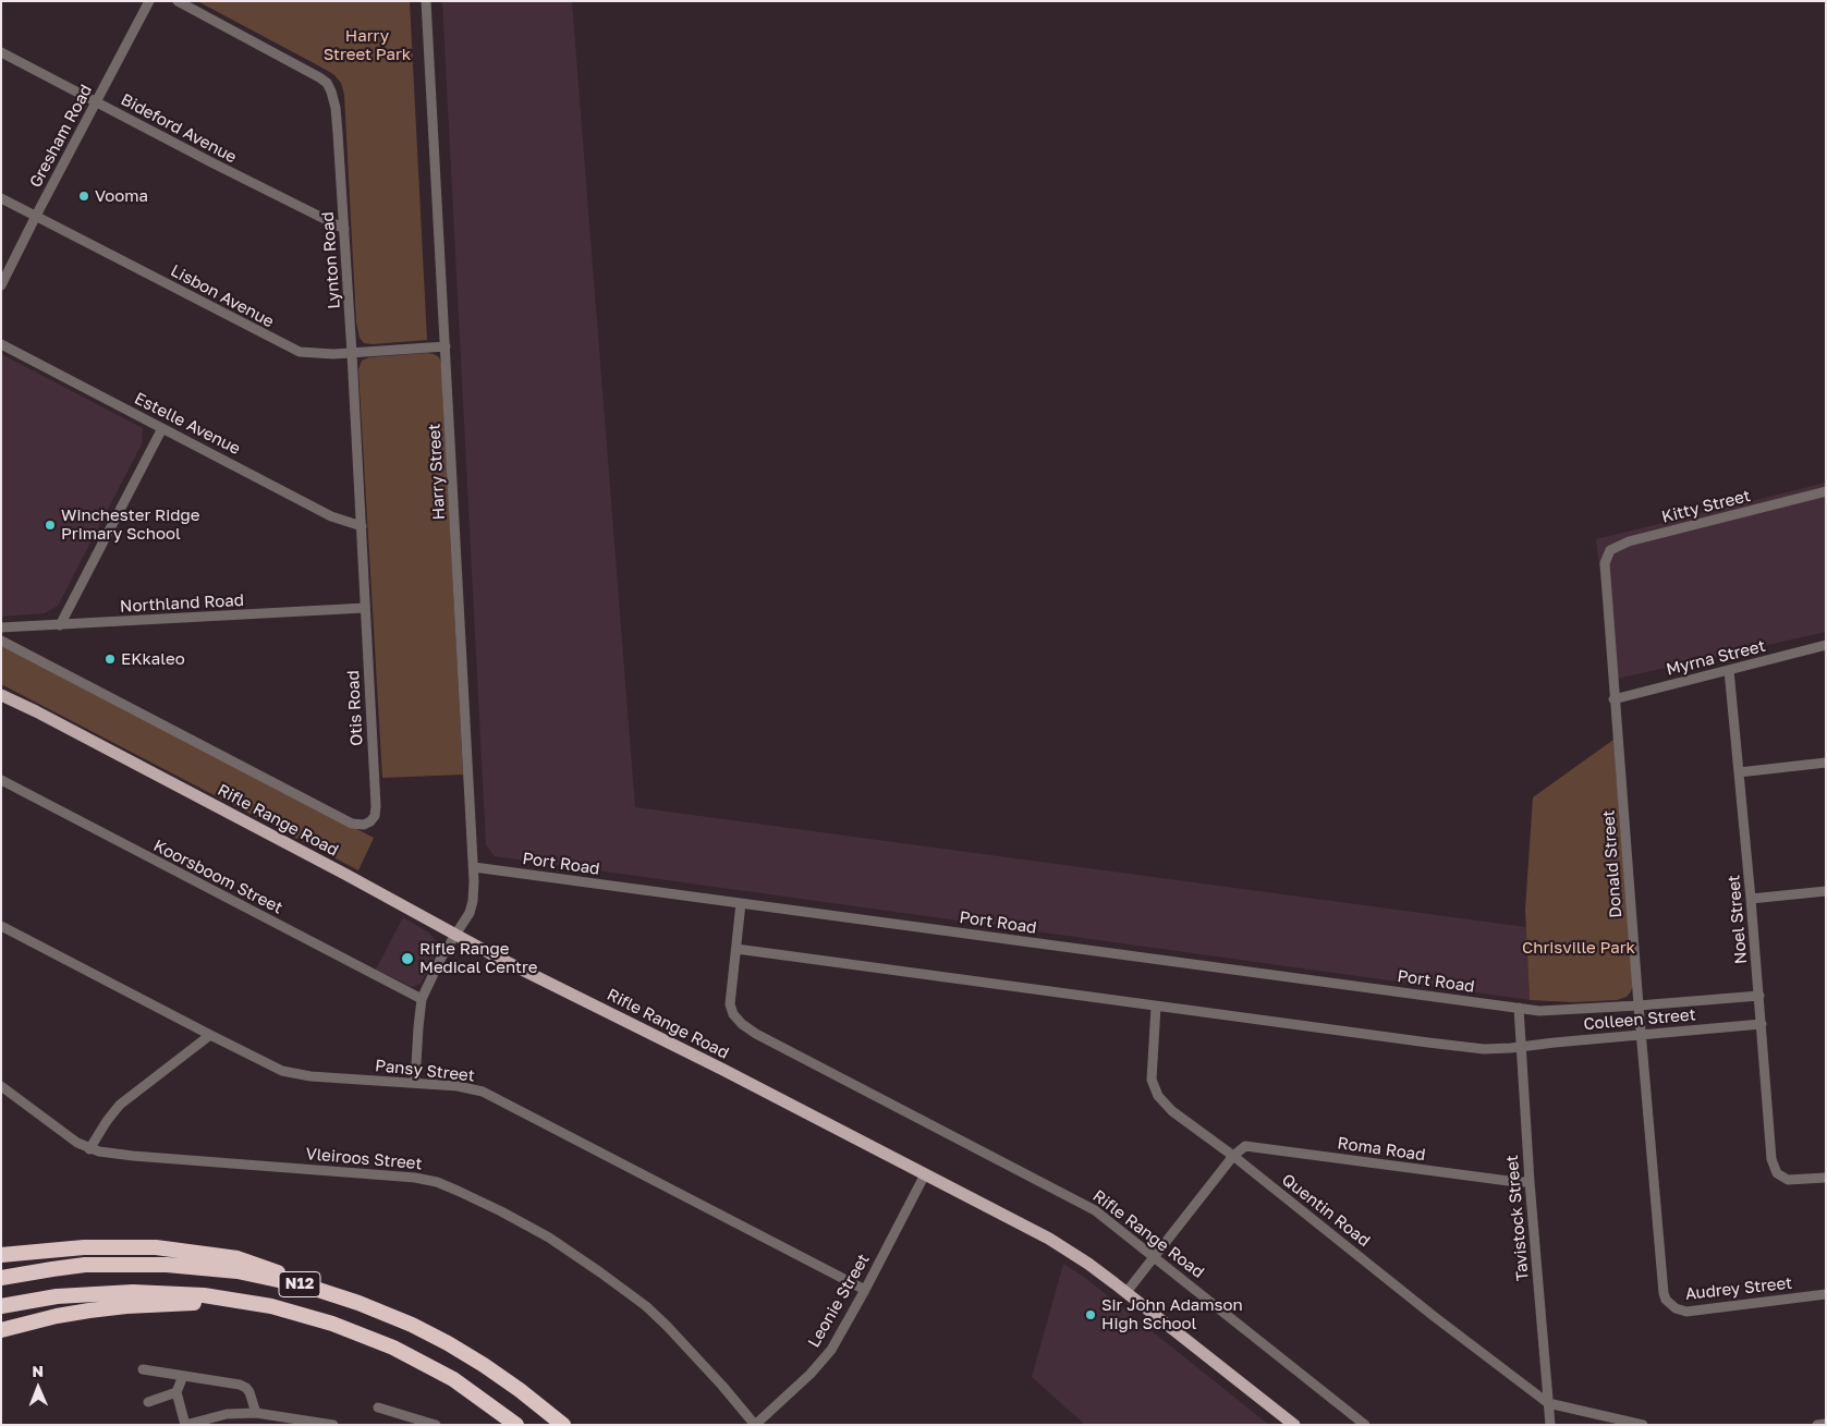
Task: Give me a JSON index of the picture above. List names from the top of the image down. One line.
{"streets":{"highway":["N12"],"main road":["Rifle Range Road"],"street":["Bideford Avenue","Gresham Road","Lynton Road","Lisbon Avenue","Estelle Avenue","Harry Street","Kitty Street","Northland Road","Myrna Street","Otis Road","Port Road","Donald Street","Koorsboom Street","Noel Street","Colleen Street","Pansy Street","Roma Road","Vleiroos Street","Quentin Road","Tavistock Street","Audrey Street","Leonie Street"]},"crossings":[["Bideford Avenue","Gresham Road"],["Bideford Avenue","Lynton Road"],["Gresham Road","Lisbon Avenue"],["Lynton Road","Lisbon Avenue"],["Lynton Road","Estelle Avenue"],["Lynton Road","Northland Road"],["Lynton Road","Otis Road"],["Lisbon Avenue","Harry Street"],["Harry Street","Rifle Range Road"],["Harry Street","Port Road"],["Harry Street","Koorsboom Street"],["Kitty Street","Donald Street"],["Northland Road","Otis Road"],["Myrna Street","Donald Street"],["Myrna Street","Noel Street"],["Otis Road","Rifle Range Road"],["Rifle Range Road","Port Road"],["Rifle Range Road","Leonie Street"],["Port Road","Colleen Street"],["Port Road","Tavistock Street"],["Donald Street","Colleen Street"],["Donald Street","Audrey Street"],["Noel Street","Colleen Street"],["Colleen Street","Tavistock Street"],["Pansy Street","Leonie Street"],["Roma Road","Quentin Road"],["Roma Road","Tavistock Street"],["Vleiroos Street","Leonie Street"],["Quentin Road","Tavistock Street"]],"parks":["Harry Street Park","Chrisville Park"],"places":["Vooma","Winchester Ridge Primary School","EKkaleo","Rifle Range Medical Centre","Sir John Adamson High School"],"north":"top"}
